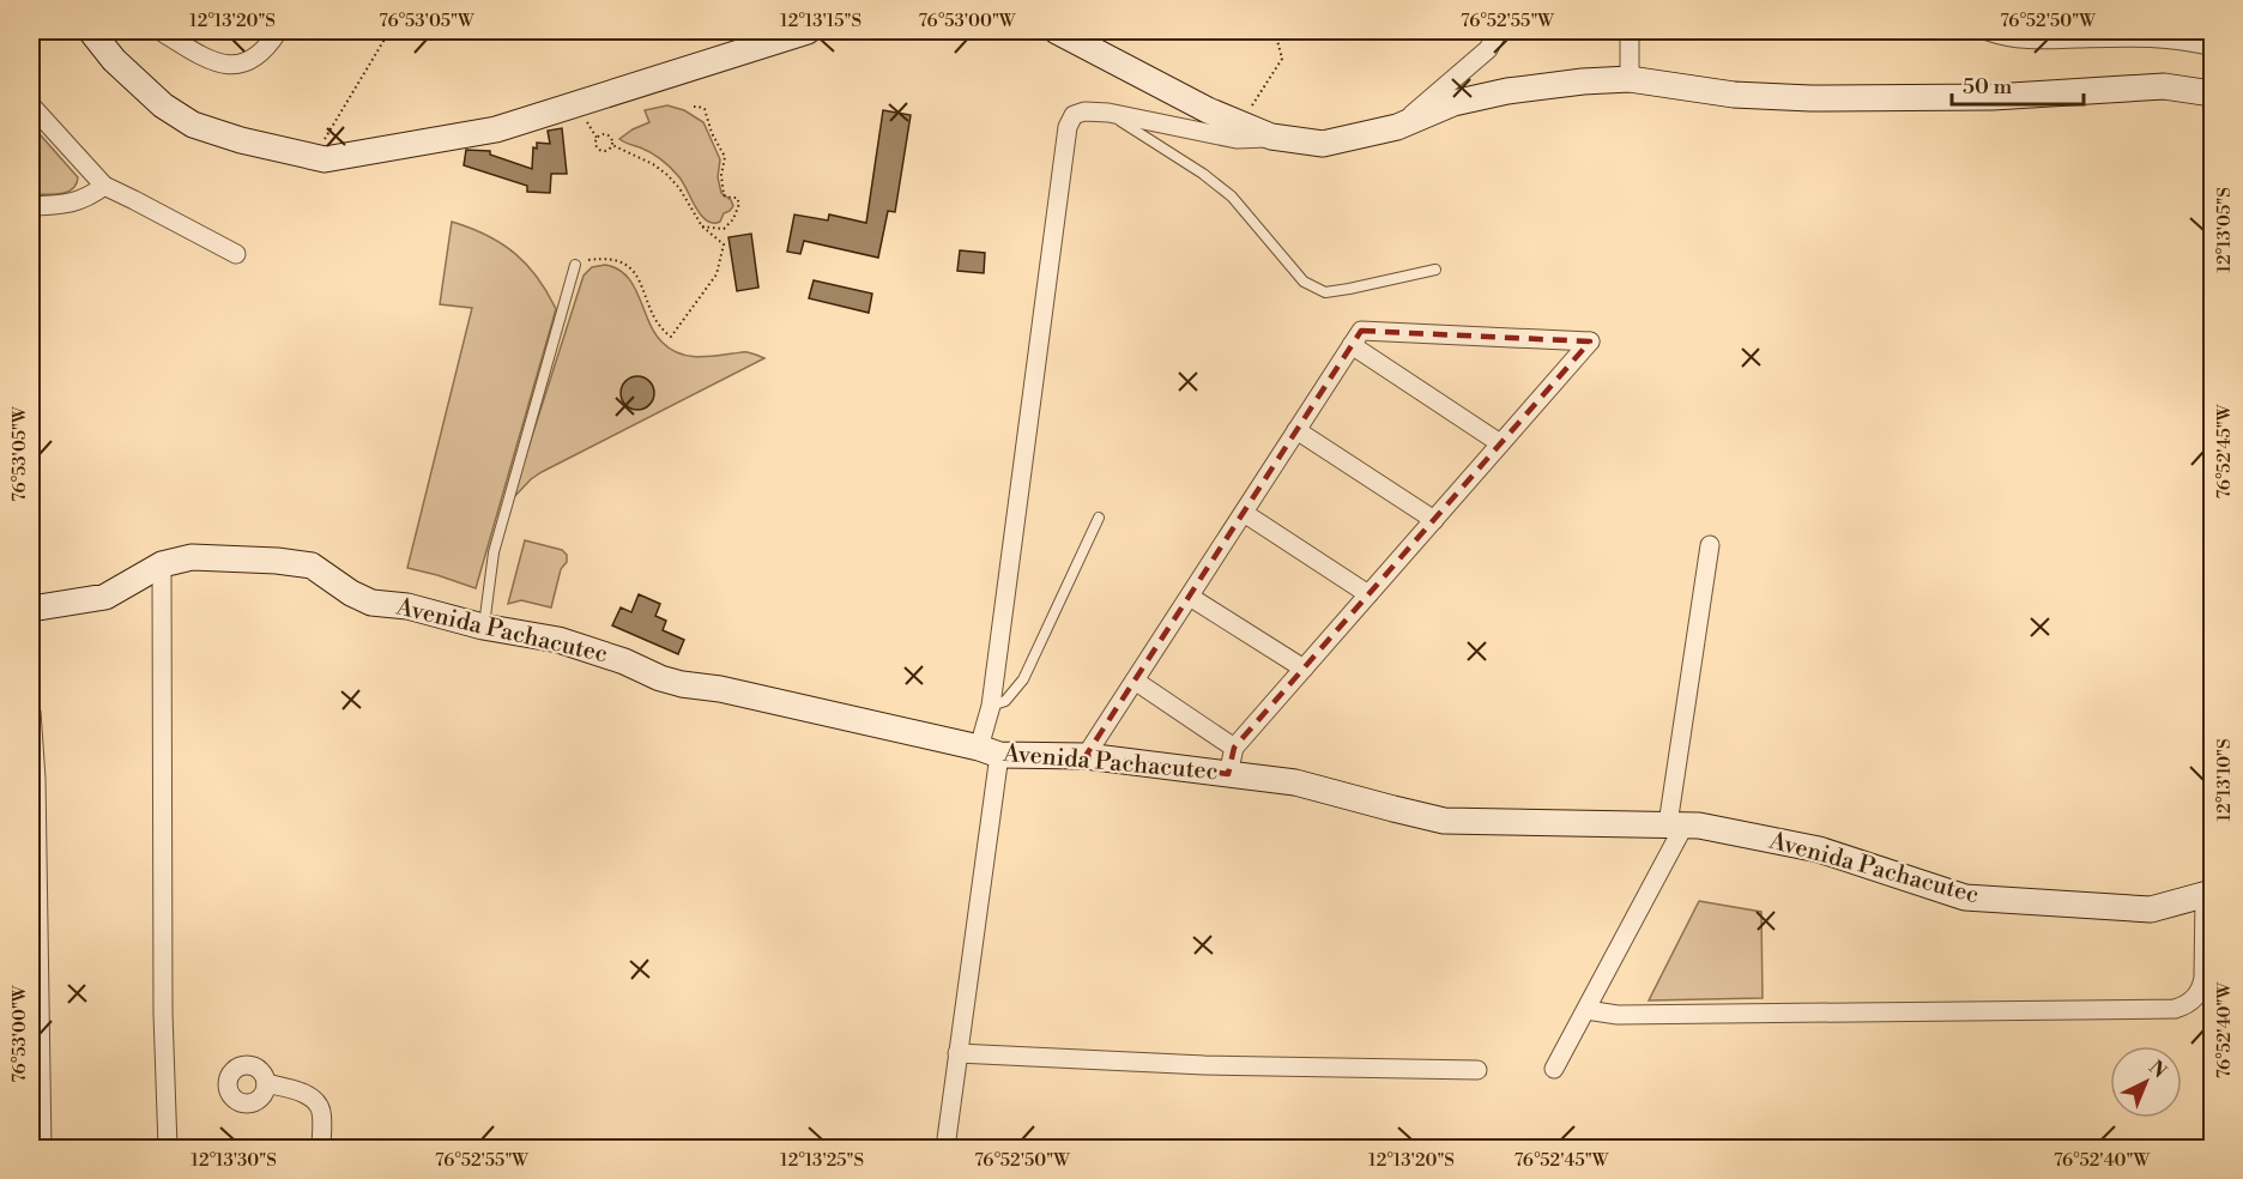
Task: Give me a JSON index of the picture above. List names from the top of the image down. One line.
{"streets":{"main road":["Avenida Pachacutec"]},"scale_bar":"50 m","north":"top right","coordinates":["12°13'20\"S","76°53'05\"W","12°13'15\"S","76°53'00\"W","76°52'55\"W","76°52'50\"W","12°13'05\"S","76°52'45\"W","12°13'10\"S","76°52'40\"W","12°13'30\"S","12°13'25\"S"]}
